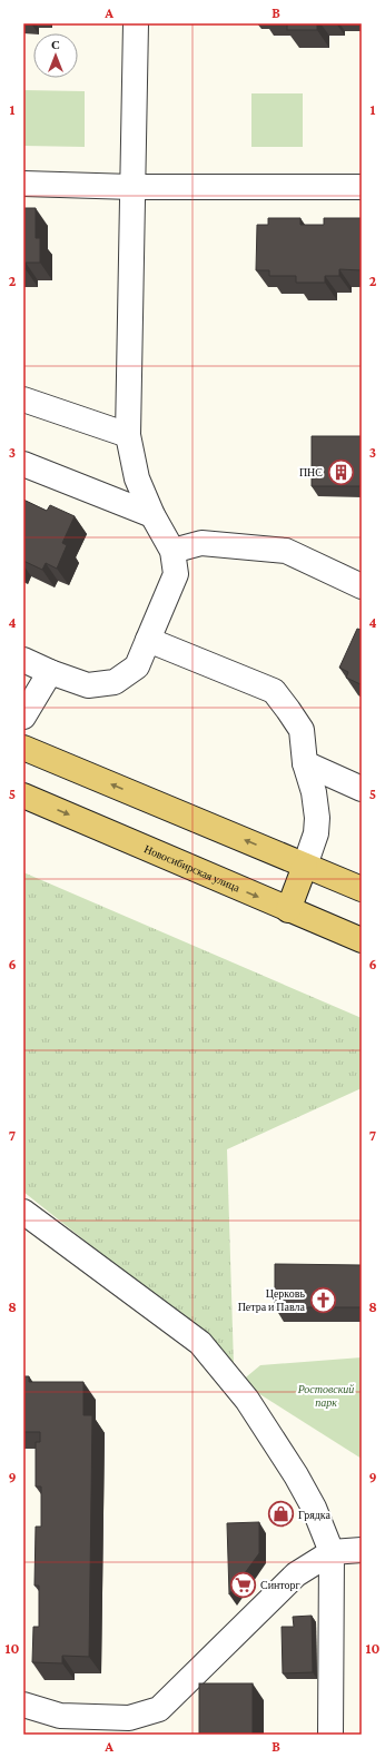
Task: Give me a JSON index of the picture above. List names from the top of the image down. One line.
{"streets":{"main road":["Новосибирская улица"]},"parks":["Ростовский парк"],"places":{"building":["ПНС"],"church":["Церковь Петра и Павла"],"shop":["Грядка"],"supermarket":["Синторг"]},"north":"top","grid":{"columns":["A","B"],"rows":["1","2","3","4","5","6","7","8","9","10"]}}
